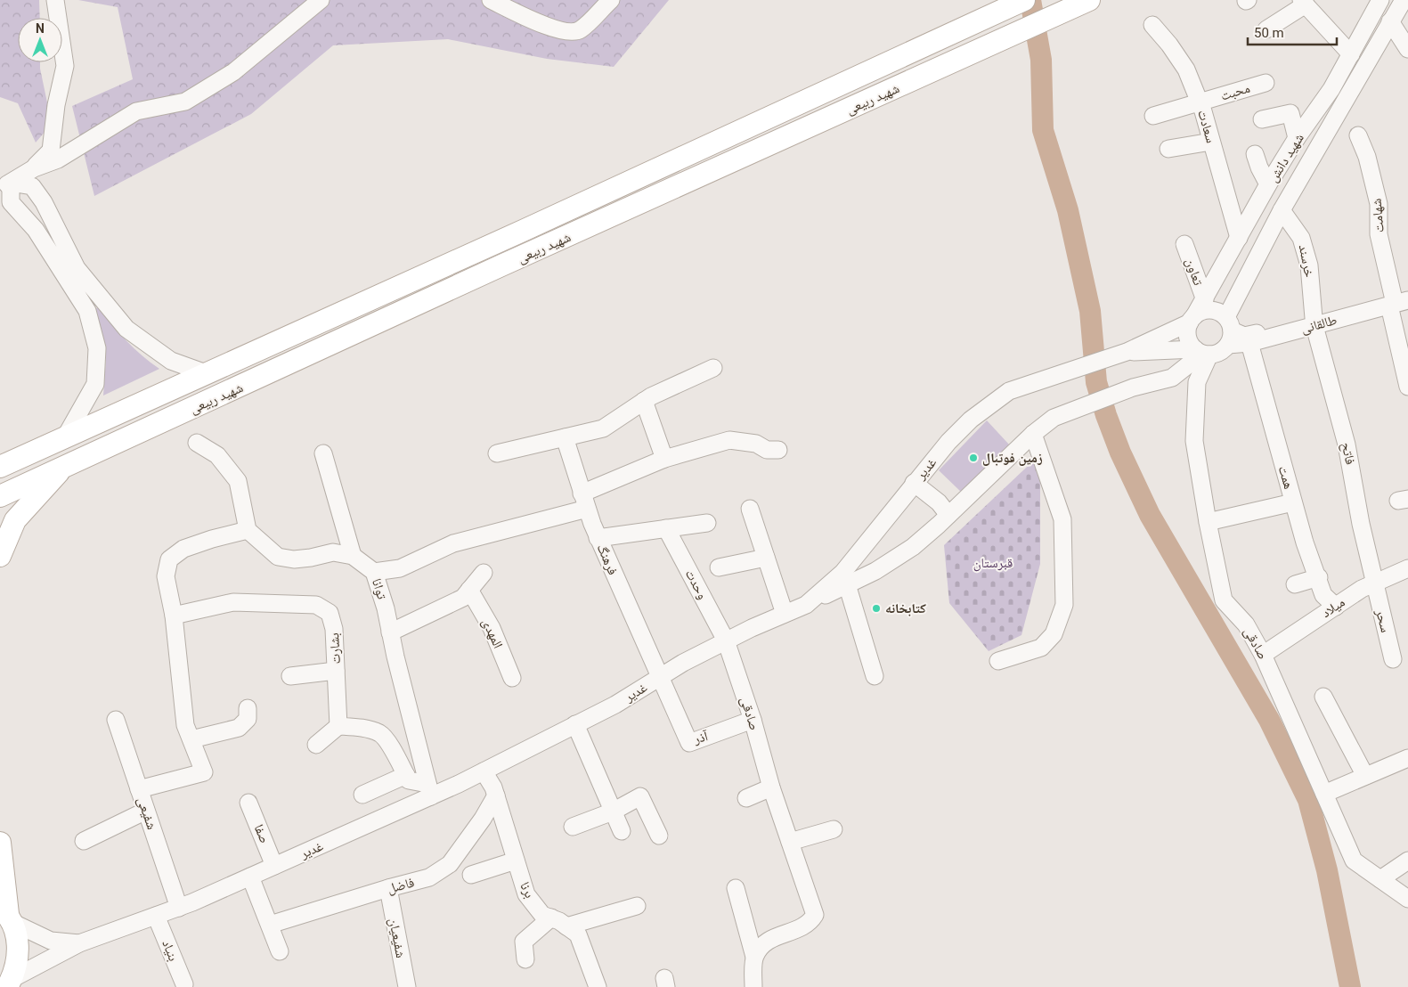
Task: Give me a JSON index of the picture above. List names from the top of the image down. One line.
{"streets":{"main road":["شهید ربیعی"],"street":["محبت","سعادت","شهید دانش","شهامت","خرسند","تعاون","طالقانی","فاتح","غدیر","همت","فرهنگ","وحدت","توانا","میلاد","سحر","المهدی","صادقی","بشارت","آذر","شفیعی","صفا","فاضل","برنا","شفیعیان","بنیاد"]},"crossings":[["محبت","سعادت"],["سعادت","شهید دانش"],["شهید دانش","خرسند"],["شهید دانش","تعاون"],["شهید دانش","طالقانی"],["شهید دانش","صادقی"],["شهامت","طالقانی"],["خرسند","طالقانی"],["خرسند","فاتح"],["طالقانی","فاتح"],["طالقانی","همت"],["طالقانی","صادقی"],["فاتح","میلاد"],["فاتح","سحر"],["غدیر","فرهنگ"],["غدیر","وحدت"],["غدیر","توانا"],["غدیر","صادقی"],["غدیر","آذر"],["غدیر","شفیعی"],["غدیر","صفا"],["غدیر","برنا"],["غدیر","بنیاد"],["همت","میلاد"],["فرهنگ","آذر"],["وحدت","صادقی"],["میلاد","سحر"],["میلاد","صادقی"],["صادقی","آذر"],["فاضل","برنا"],["فاضل","شفیعیان"]],"parks":["قبرستان"],"places":["زمین فوتبال","کتابخانه"],"scale_bar":"50 m","north":"top"}
